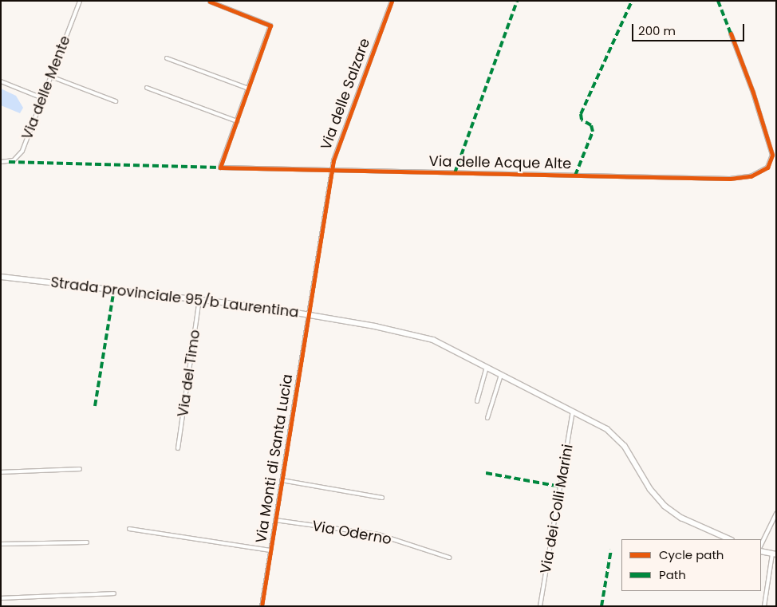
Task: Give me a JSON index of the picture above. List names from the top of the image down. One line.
{"streets":{"main road":["Strada provinciale 95/b Laurentina"],"street":["Via delle Mente","Via delle Salzare","Via delle Acque Alte","Via del Timo","Via Monti di Santa Lucia","Via dei Colli Marini","Via Oderno"]},"crossings":[["Via delle Salzare","Via delle Acque Alte"],["Via delle Salzare","Strada provinciale 95/b Laurentina"],["Via delle Salzare","Via Monti di Santa Lucia"],["Strada provinciale 95/b Laurentina","Via del Timo"],["Strada provinciale 95/b Laurentina","Via Monti di Santa Lucia"],["Strada provinciale 95/b Laurentina","Via dei Colli Marini"],["Via Monti di Santa Lucia","Via Oderno"]],"legend":["Cycle path","Path"],"scale_bar":"200 m"}
